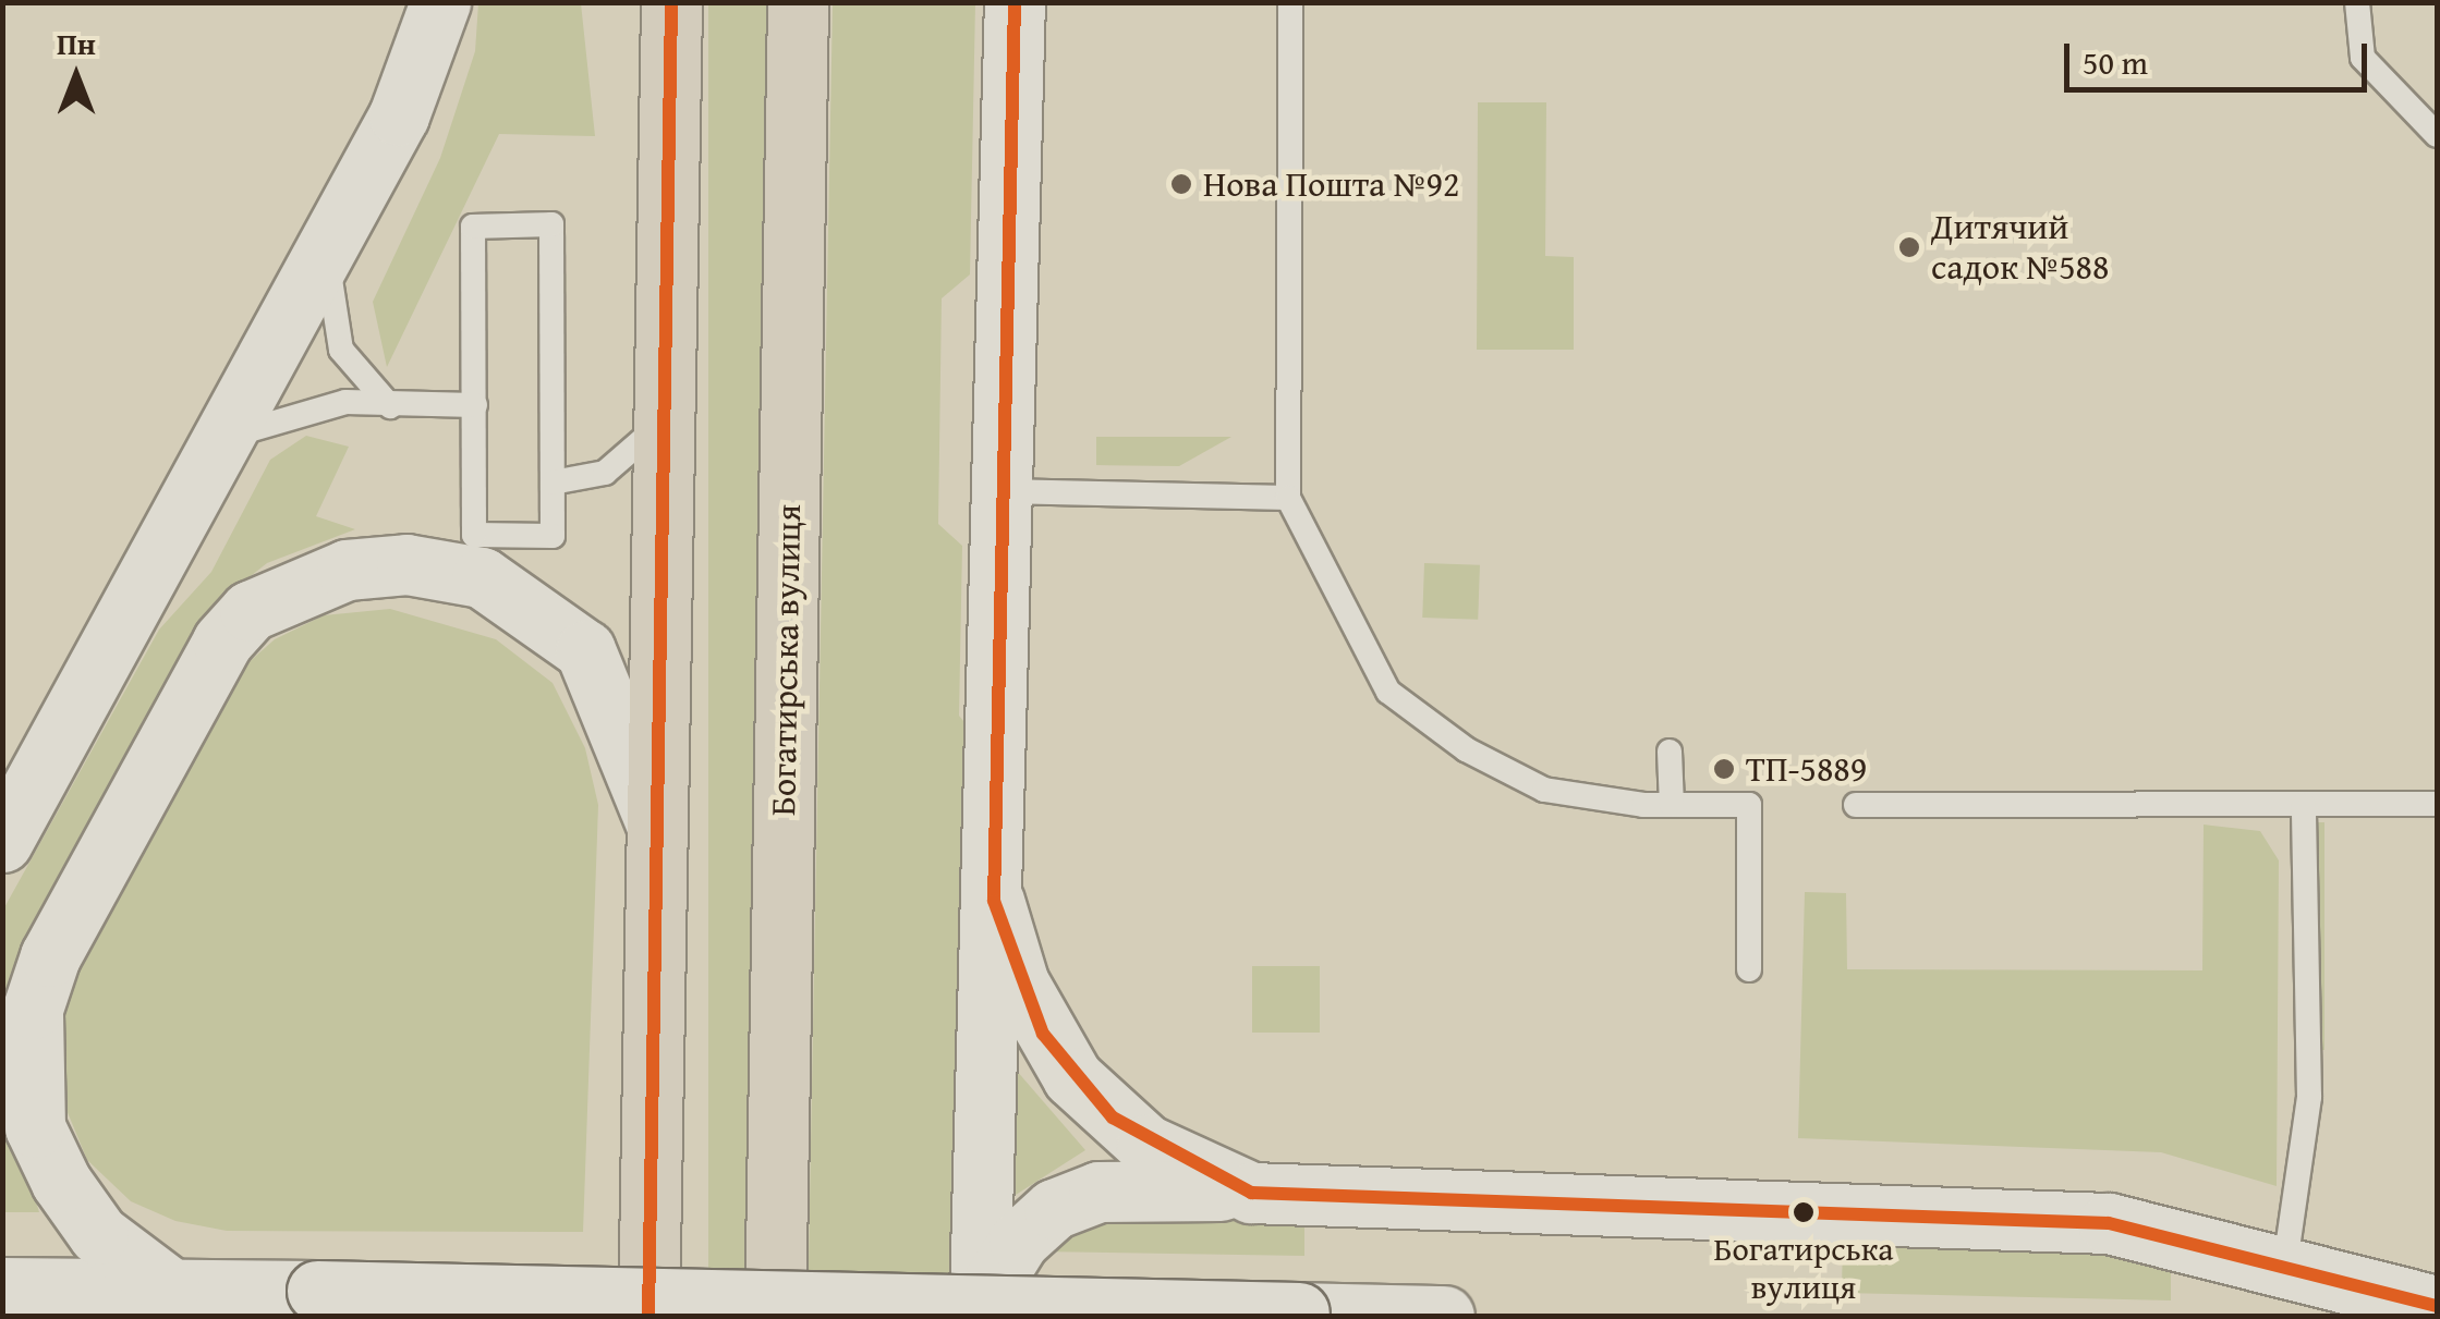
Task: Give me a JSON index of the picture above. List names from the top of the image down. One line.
{"streets":{"main road":["Богатирська вулиця"]},"places":["Нова Пошта №92","Дитячий садок №588","ТП-5889","Богатирська вулиця"],"scale_bar":"50 m","north":"top"}
